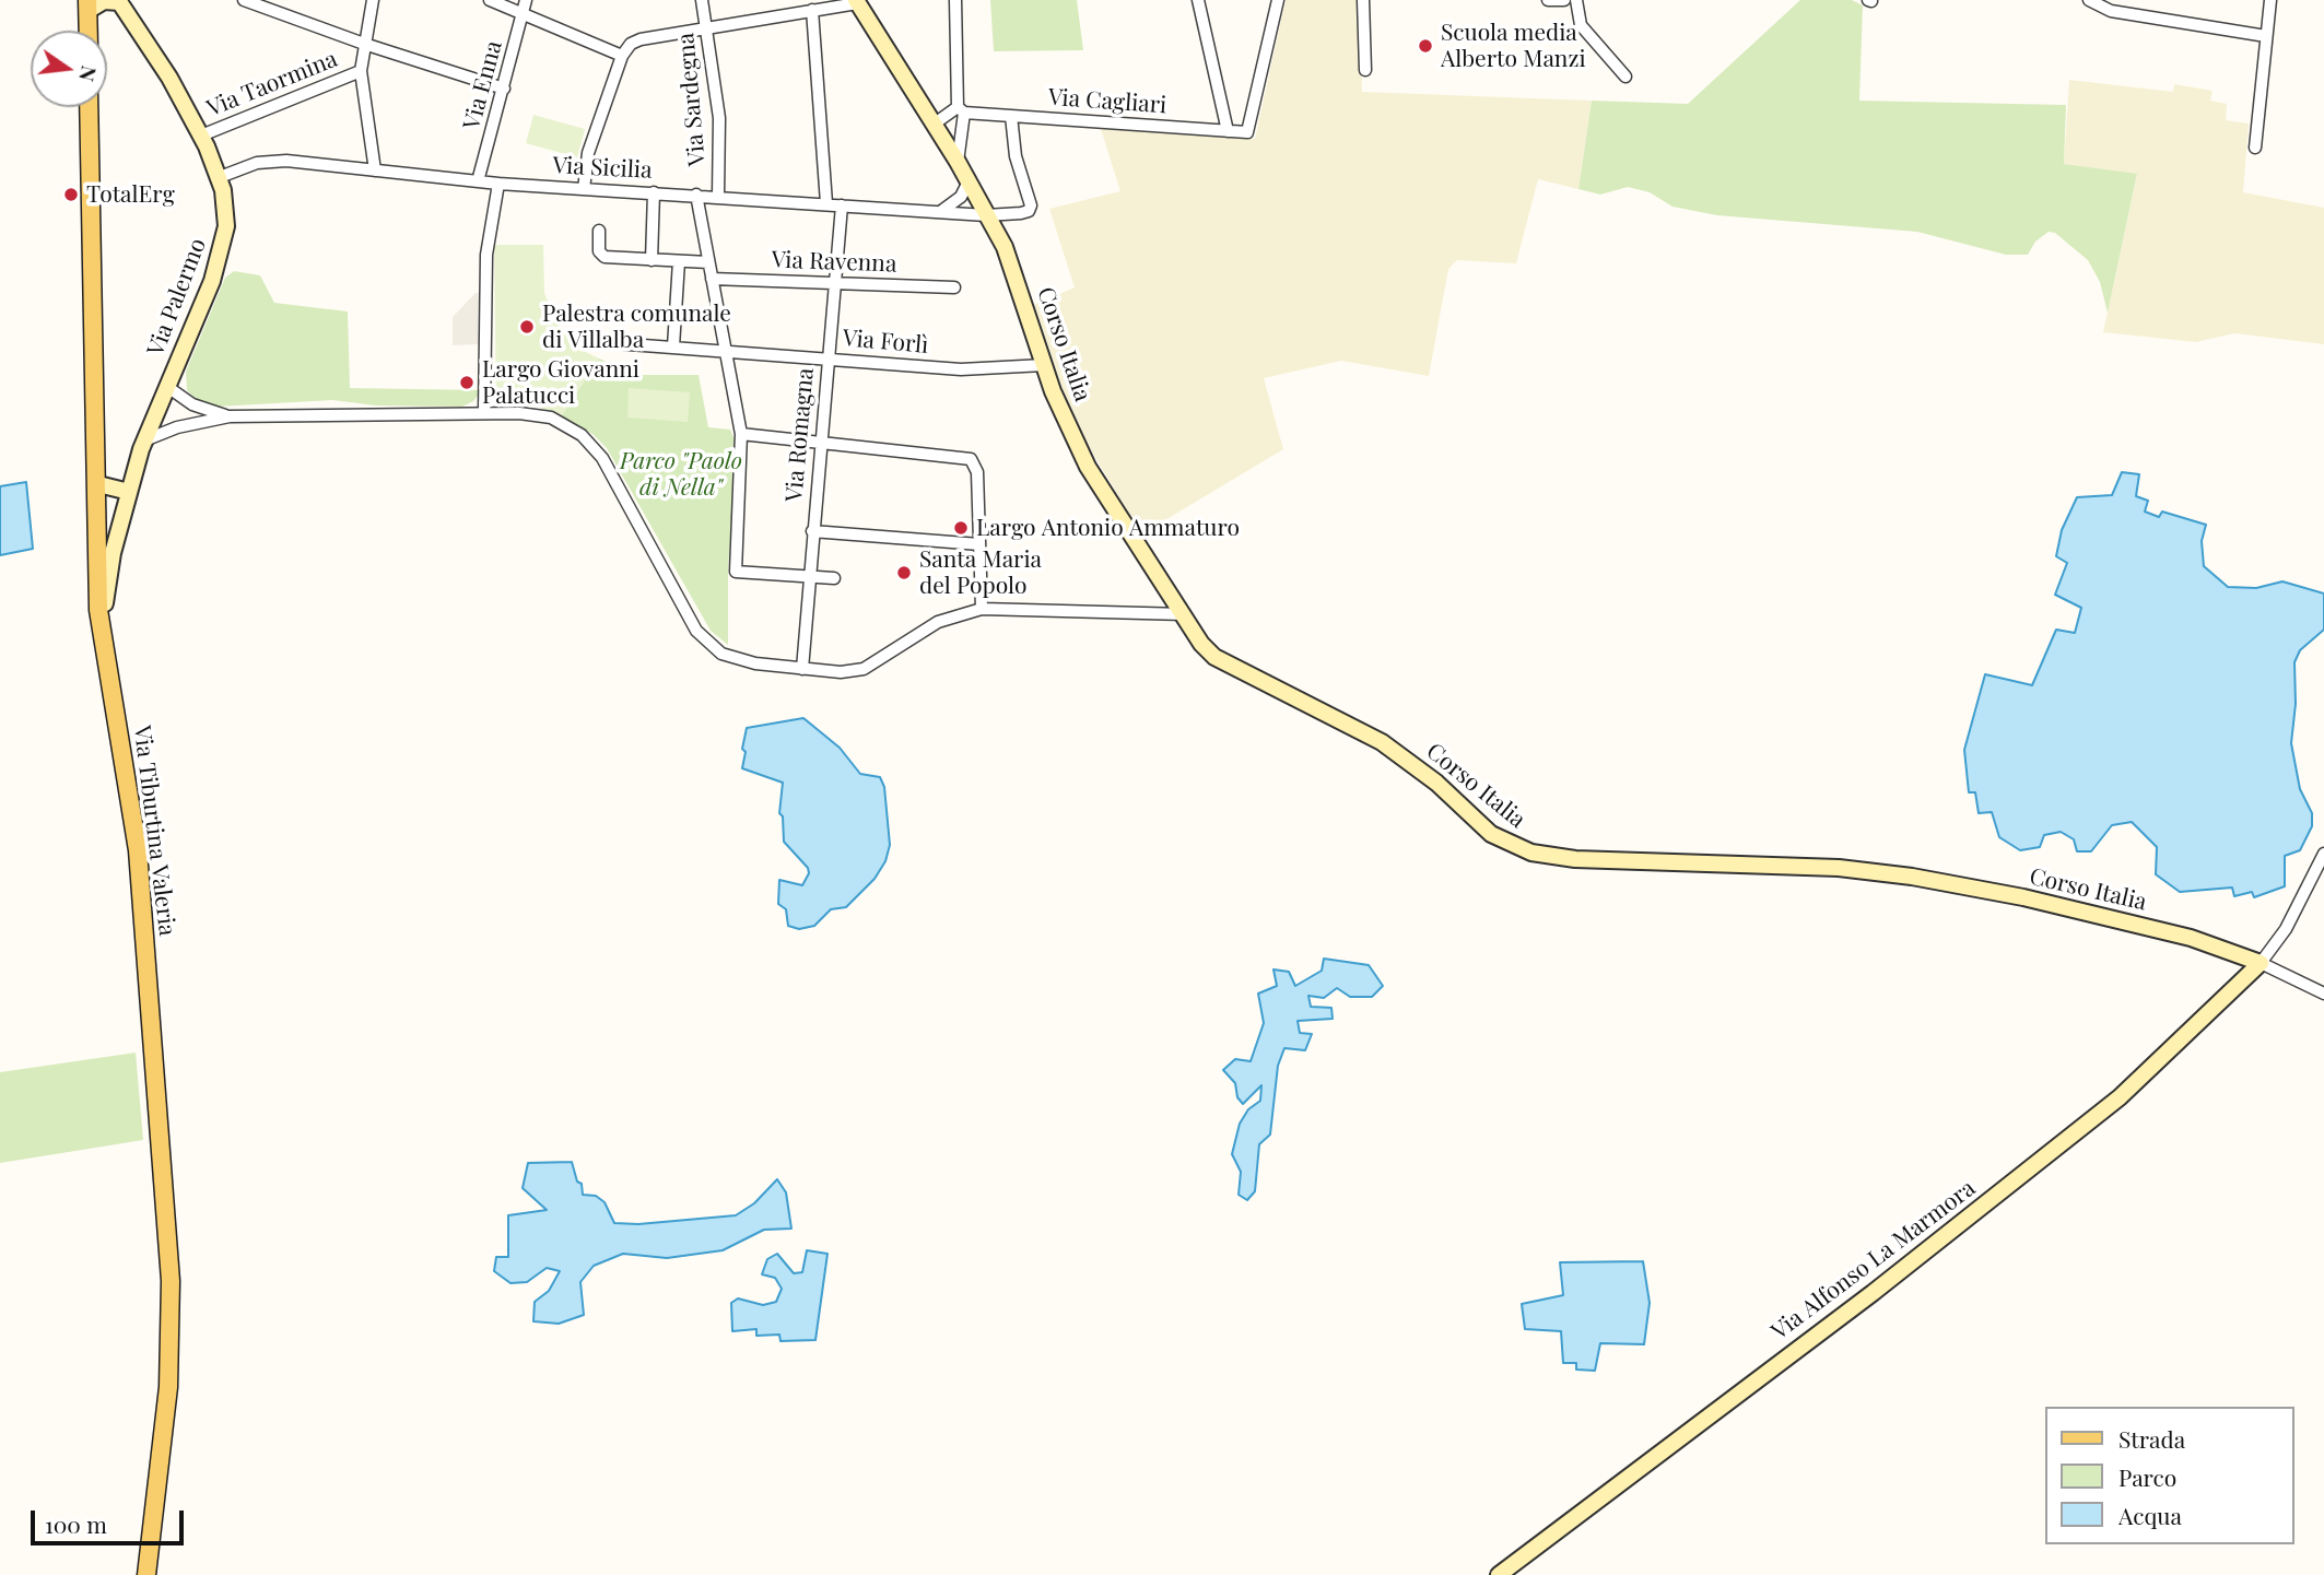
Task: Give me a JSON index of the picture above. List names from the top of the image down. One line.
{"streets":{"main road":["Via Tiburtina Valeria"],"street":["Via Taormina","Via Enna","Via Sardegna","Via Cagliari","Via Sicilia","Via Ravenna","Via Palermo","Via Forlì","Corso Italia","Via Romagna","Via Alfonso La Marmora"]},"crossings":[["Via Taormina","Via Palermo"],["Via Enna","Via Sicilia"],["Via Sardegna","Via Sicilia"],["Via Cagliari","Via Sicilia"],["Via Sicilia","Via Palermo"],["Via Sicilia","Corso Italia"],["Via Sicilia","Via Romagna"],["Via Ravenna","Via Romagna"],["Via Palermo","Via Tiburtina Valeria"],["Via Forlì","Corso Italia"],["Via Forlì","Via Romagna"],["Corso Italia","Via Alfonso La Marmora"]],"parks":["Parco \"Paolo di Nella\""],"places":["Scuola media Alberto Manzi","TotalErg","Palestra comunale di Villalba","Largo Giovanni Palatucci","Largo Antonio Ammaturo","Santa Maria del Popolo"],"legend":["Strada","Parco","Acqua"],"scale_bar":"100 m","north":"right"}
